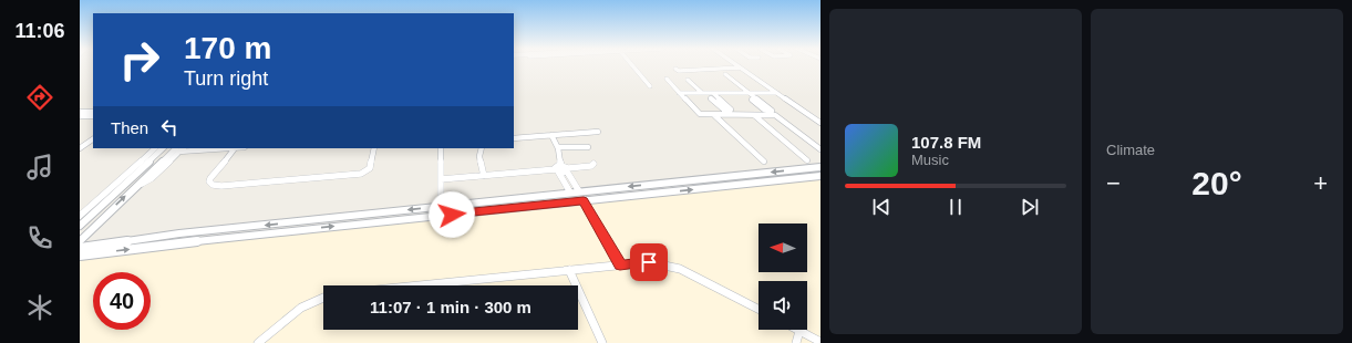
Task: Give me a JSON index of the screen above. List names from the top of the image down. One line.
{"north":"left","page":{"tabs":"11:06","tile":"Climate","turn":["170 m","Turn right"],"then":"Then","song":["107.8 FM","Music"],"heat":["−","20°","+"],"limit":"40","trip":"11:07 · 1 min · 300 m"}}
